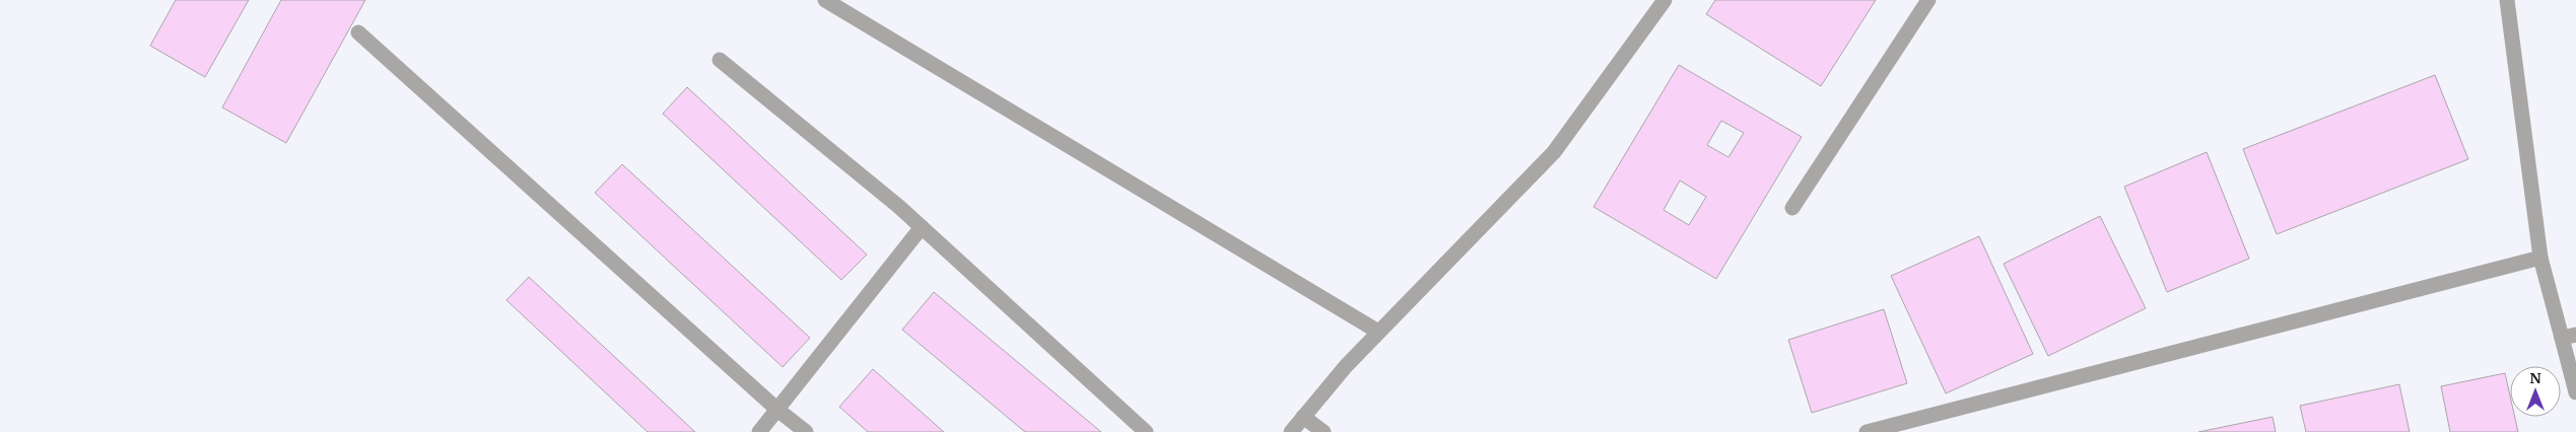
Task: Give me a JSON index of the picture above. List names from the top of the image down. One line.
{"north":"top"}
